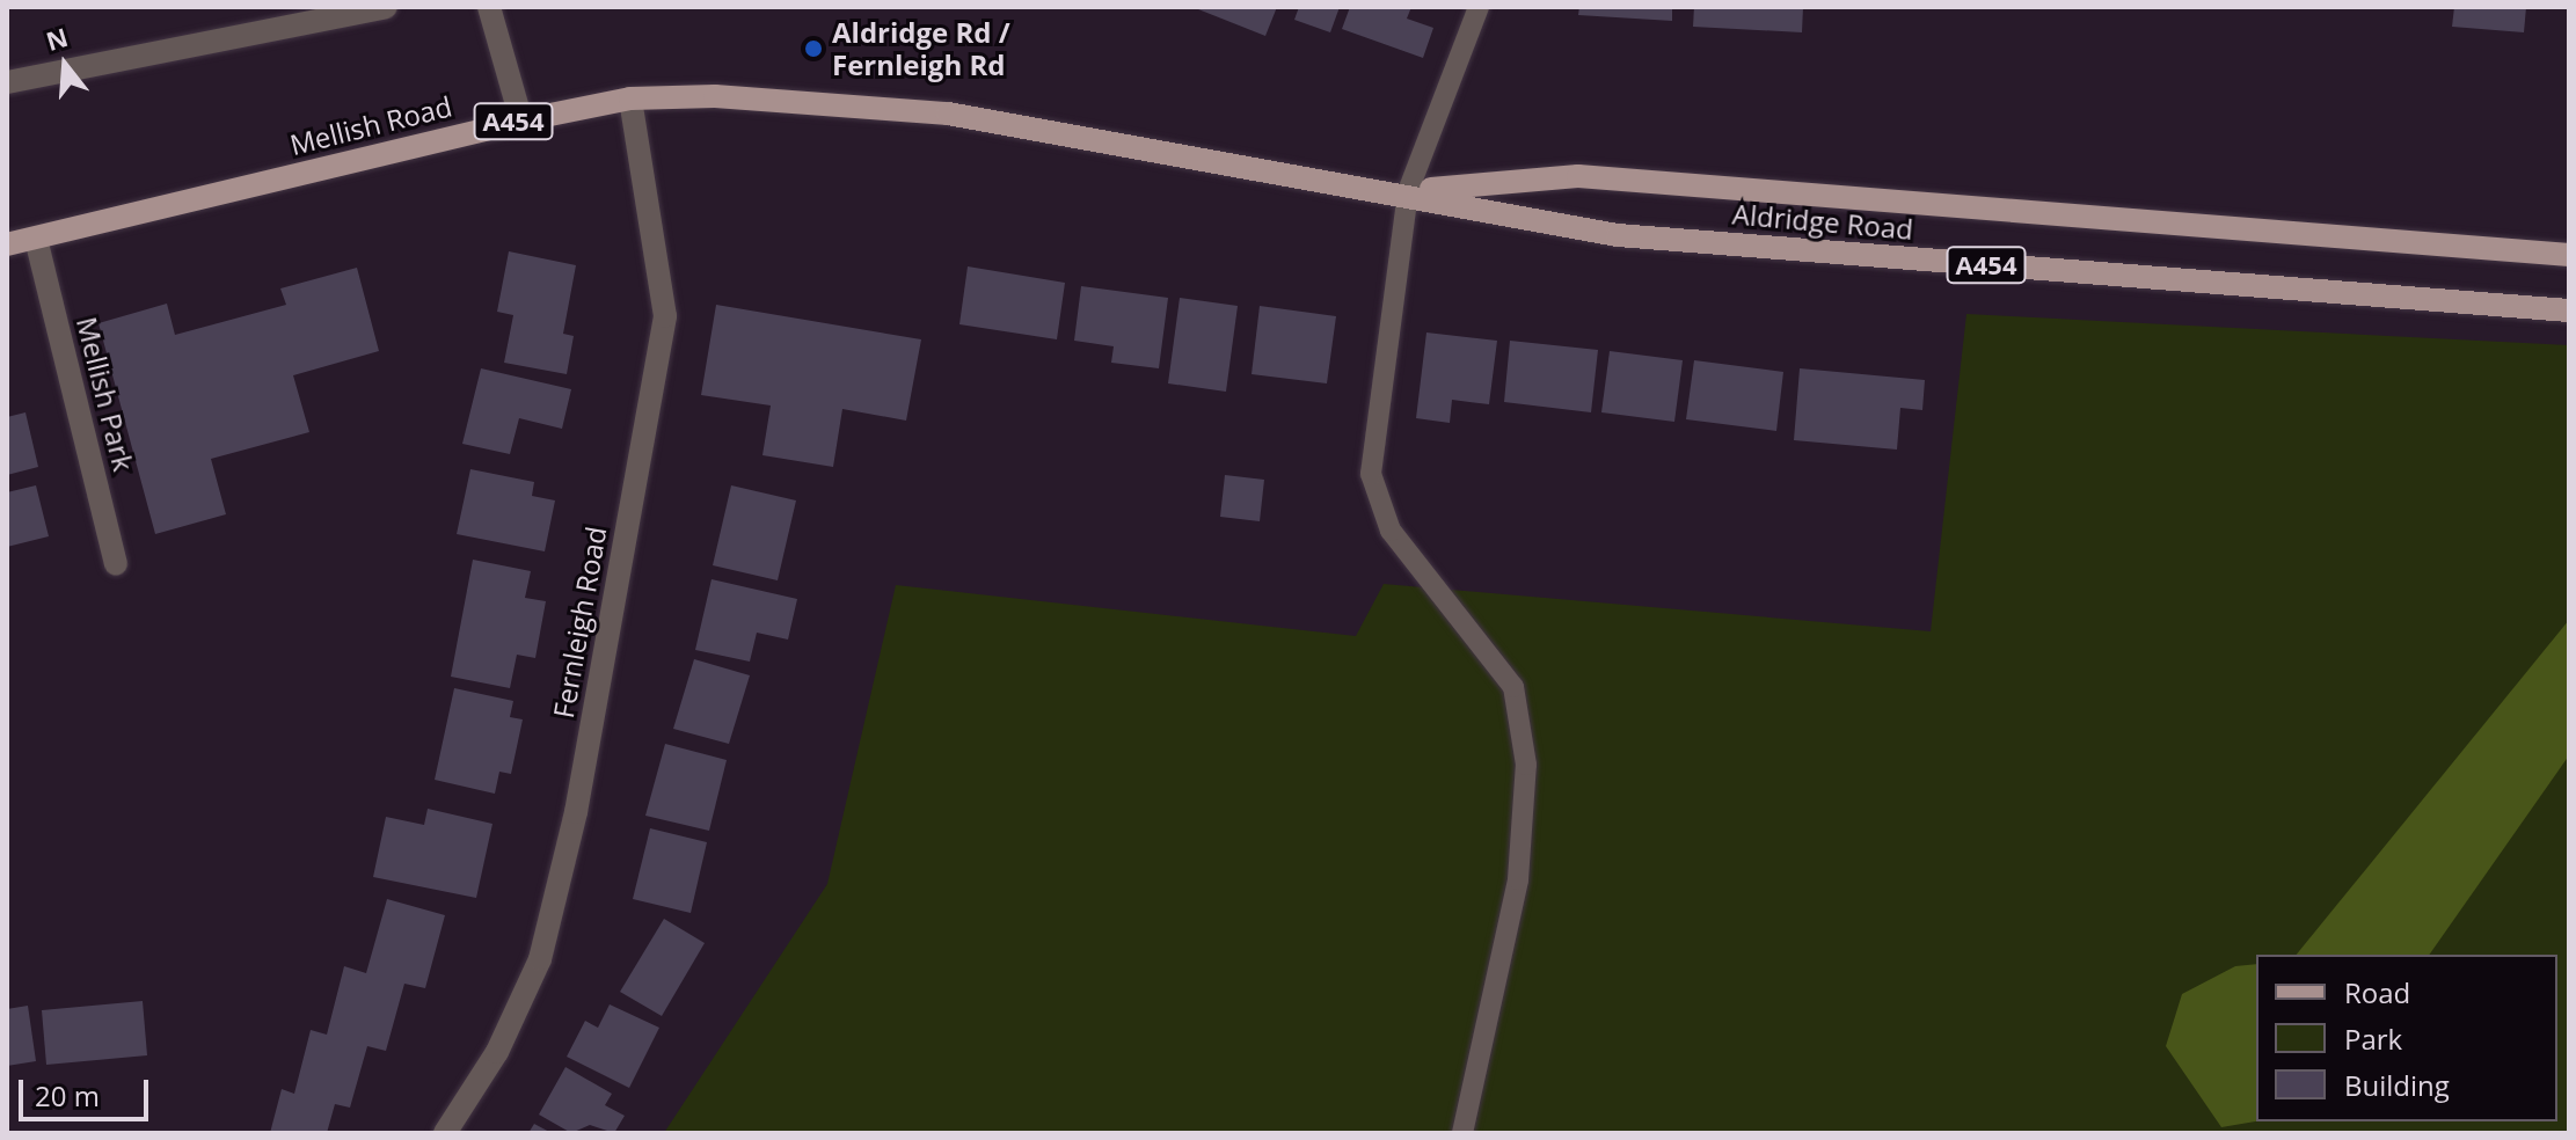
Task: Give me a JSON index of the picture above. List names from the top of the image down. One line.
{"streets":{"main road":["A454","Mellish Road","Aldridge Road"],"street":["Mellish Park","Fernleigh Road"]},"crossings":[["Mellish Road","Aldridge Road"],["Mellish Road","Mellish Park"],["Mellish Road","Fernleigh Road"]],"places":["Aldridge Rd / Fernleigh Rd"],"legend":["Road","Park","Building"],"scale_bar":"20 m","north":"top"}
